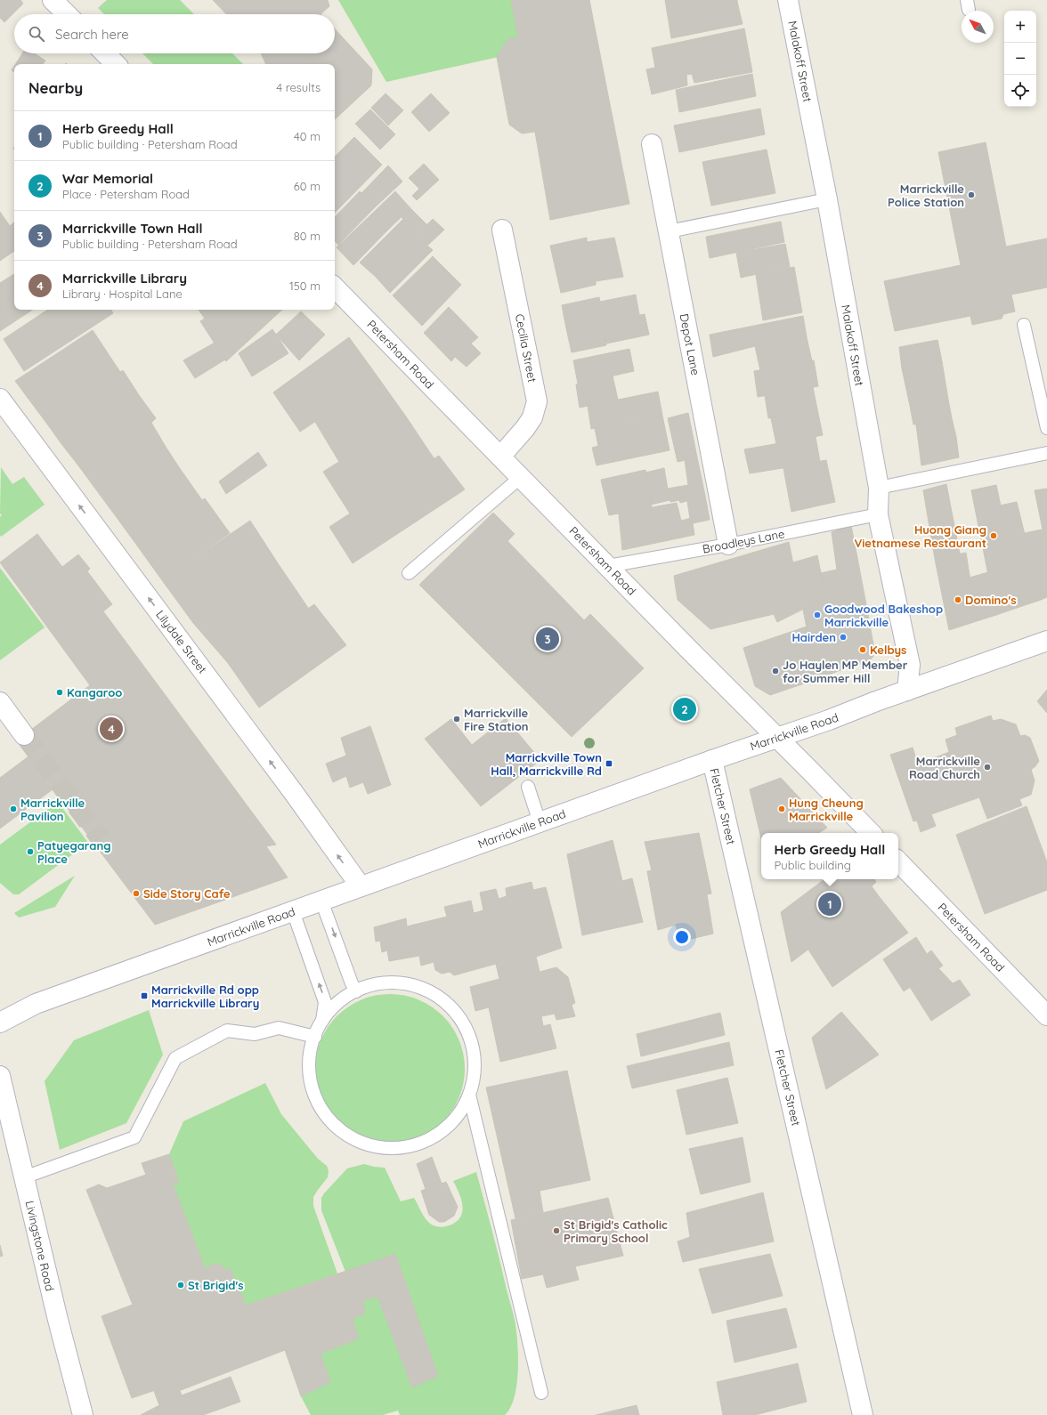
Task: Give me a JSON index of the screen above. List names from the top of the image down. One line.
{"streets":{"street":["Malakoff Street","Depot Lane","Cecilia Street","Petersham Road","Lilydale Street","Marrickville Road","Fletcher Street","Livingstone Road"],"lane":["Broadleys Lane"]},"crossings":[["Malakoff Street","Broadleys Lane"],["Malakoff Street","Marrickville Road"],["Depot Lane","Broadleys Lane"],["Cecilia Street","Petersham Road"],["Petersham Road","Broadleys Lane"],["Petersham Road","Marrickville Road"],["Lilydale Street","Marrickville Road"],["Marrickville Road","Fletcher Street"]],"one_way":["Lilydale Street"],"places":{"other":["Marrickville Police Station","Huong Giang Vietnamese Restaurant","Domino's","Goodwood Bakeshop Marrickville","Hairden","Kelbys","Jo Haylen MP Member for Summer Hill","Kangaroo","Marrickville Fire Station","Marrickville Road Church","Marrickville Pavilion","Hung Cheung Marrickville","Patyegarang Place","Side Story Cafe","St Brigid's Catholic Primary School","St Brigid's"],"transit":["Marrickville Town Hall, Marrickville Rd","Marrickville Rd opp Marrickville Library"]},"north":"top left","page":{"map_buttons":["+","−"],"search":"Search here","heading":["Nearby","4 results"],"list":[{"mark":"1","name":"Herb Greedy Hall","note":"Public building · Petersham Road","value":"40 m"},{"mark":"2","name":"War Memorial","note":"Place · Petersham Road","value":"60 m"},{"mark":"3","name":"Marrickville Town Hall","note":"Public building · Petersham Road","value":"80 m"},{"mark":"4","name":"Marrickville Library","note":"Library · Hospital Lane","value":"150 m"}],"pins":["3","2","4","1"],"popup":["Herb Greedy Hall","Public building"]}}
